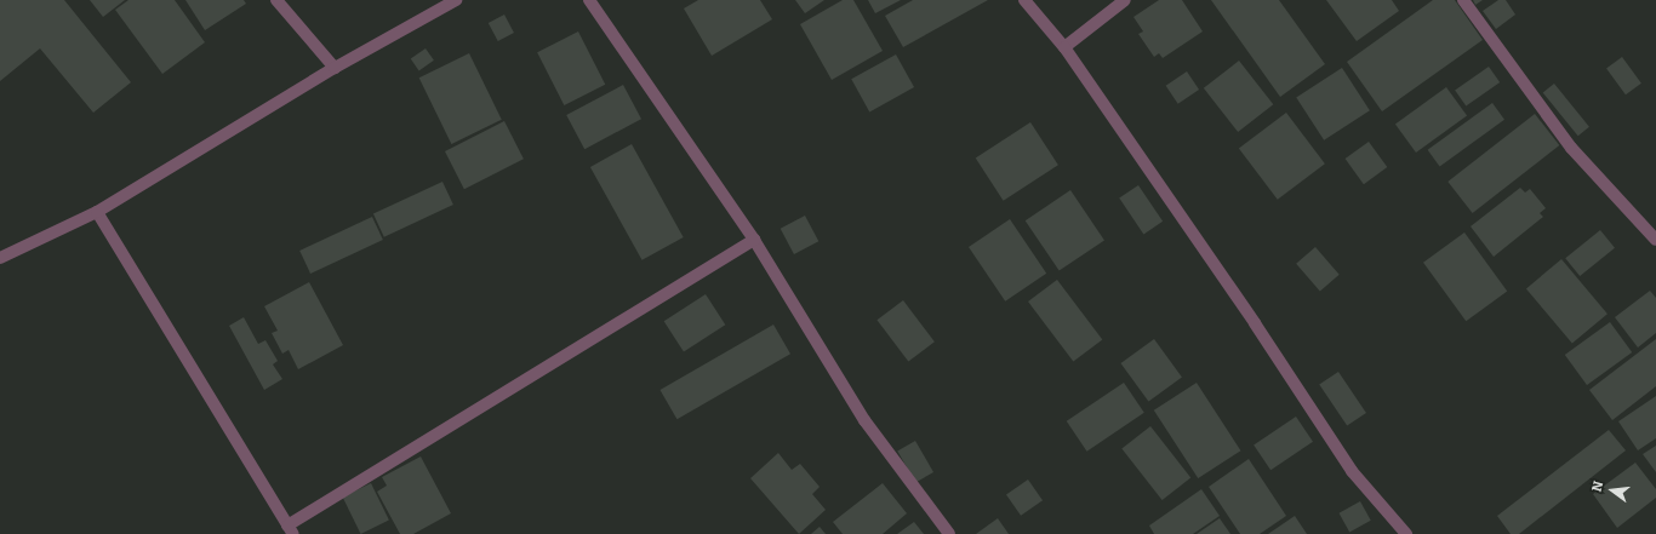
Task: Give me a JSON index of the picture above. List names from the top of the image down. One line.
{"north":"left"}
